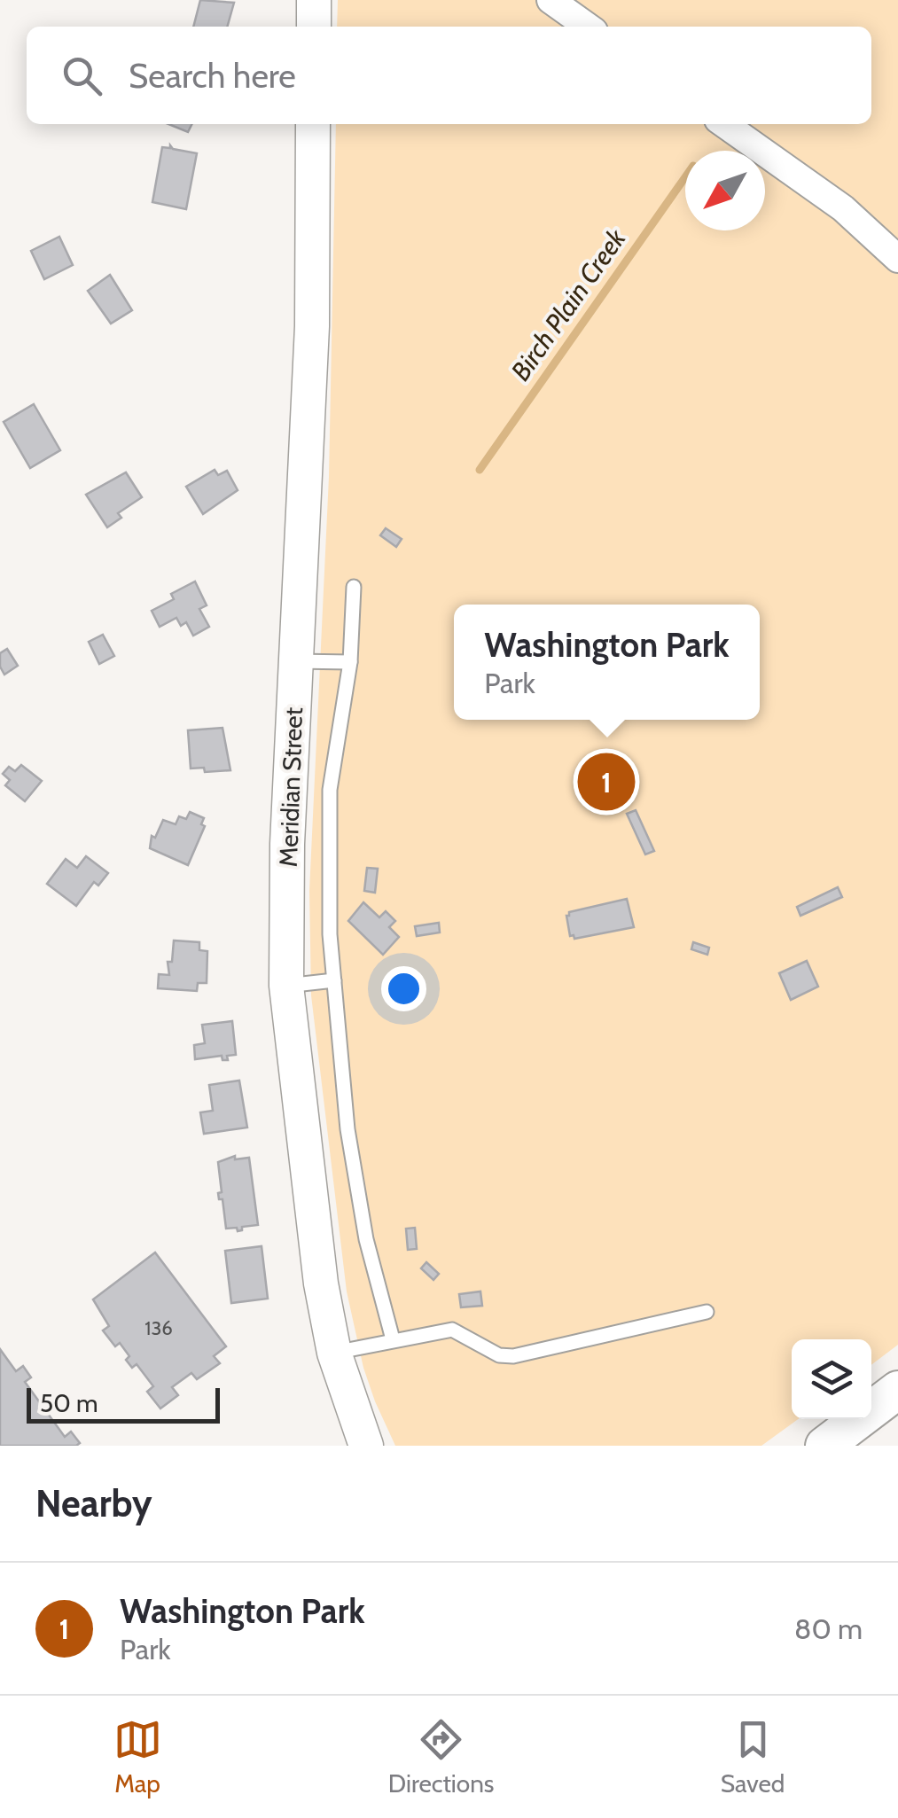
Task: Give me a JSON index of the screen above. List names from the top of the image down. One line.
{"streets":{"street":["Meridian Street"]},"water":["Birch Plain Creek"],"house_numbers":["136"],"scale_bar":"50 m","north":"bottom left","page":{"search":"Search here","popup":["Washington Park","Park"],"pins":"1","scale":"50 m","heading":"Nearby","list":[{"mark":"1","name":"Washington Park","note":"Park","value":"80 m"}],"nav":["Map","Directions","Saved"]}}
